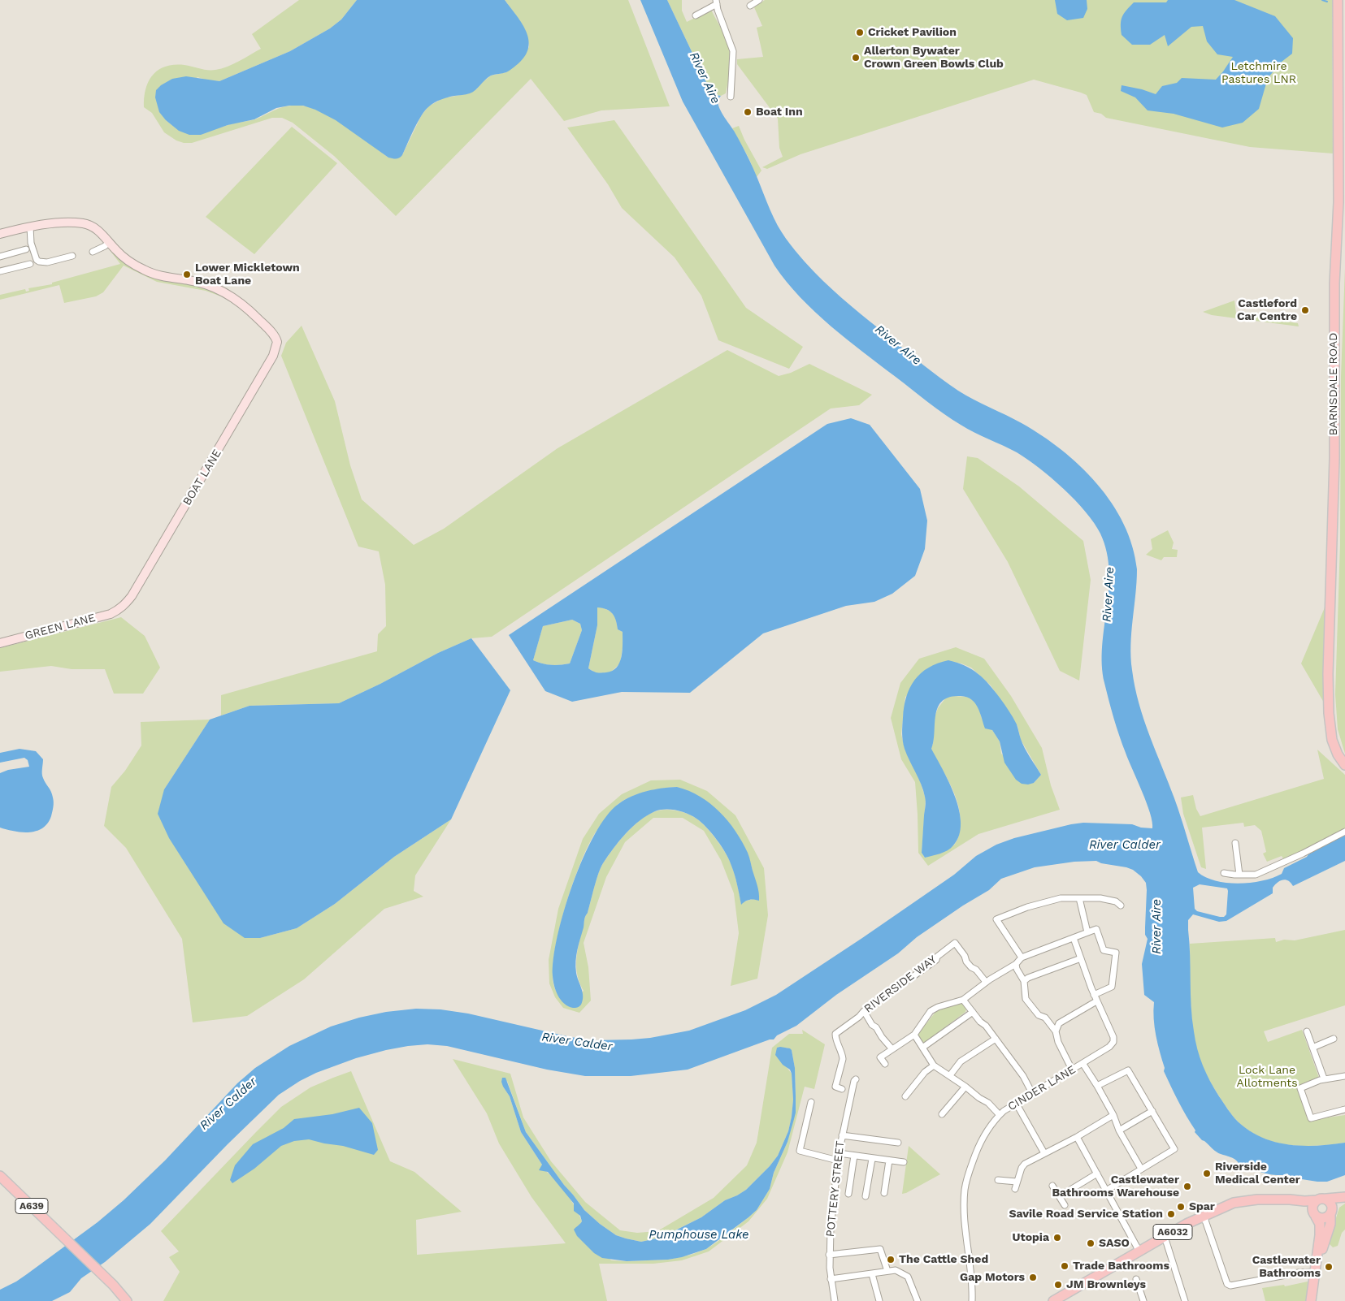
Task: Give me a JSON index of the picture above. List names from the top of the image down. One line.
{"streets":{"main road":["BARNSDALE ROAD","A639","A6032"],"street":["BOAT LANE","GREEN LANE","RIVERSIDE WAY","CINDER LANE","POTTERY STREET"]},"crossings":[["BOAT LANE","GREEN LANE"]],"water":["River Aire","River Calder","Pumphouse Lake"],"parks":["Letchmire Pastures LNR","Lock Lane Allotments"],"places":["Cricket Pavilion","Allerton Bywater Crown Green Bowls Club","Boat Inn","Lower Mickletown Boat Lane","Castleford Car Centre","Riverside Medical Center","Castlewater Bathrooms Warehouse","Spar","Savile Road Service Station","Utopia","SASO","The Cattle Shed","Trade Bathrooms","Castlewater Bathrooms","Gap Motors","JM Brownleys"]}
